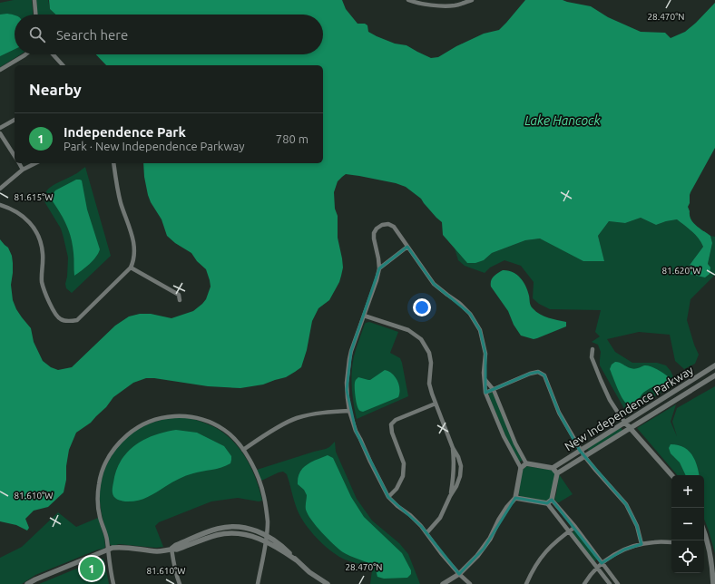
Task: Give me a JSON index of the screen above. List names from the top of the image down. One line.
{"streets":{"street":["New Independence Parkway"]},"water":["Lake Hancock"],"page":{"search":"Search here","heading":"Nearby","list":[{"mark":"1","name":"Independence Park","note":"Park · New Independence Parkway","value":"780 m"}],"map_buttons":["+","−"],"pins":"1"},"coordinates":["28.470°N","81.615°W","81.620°W","81.610°W"]}
